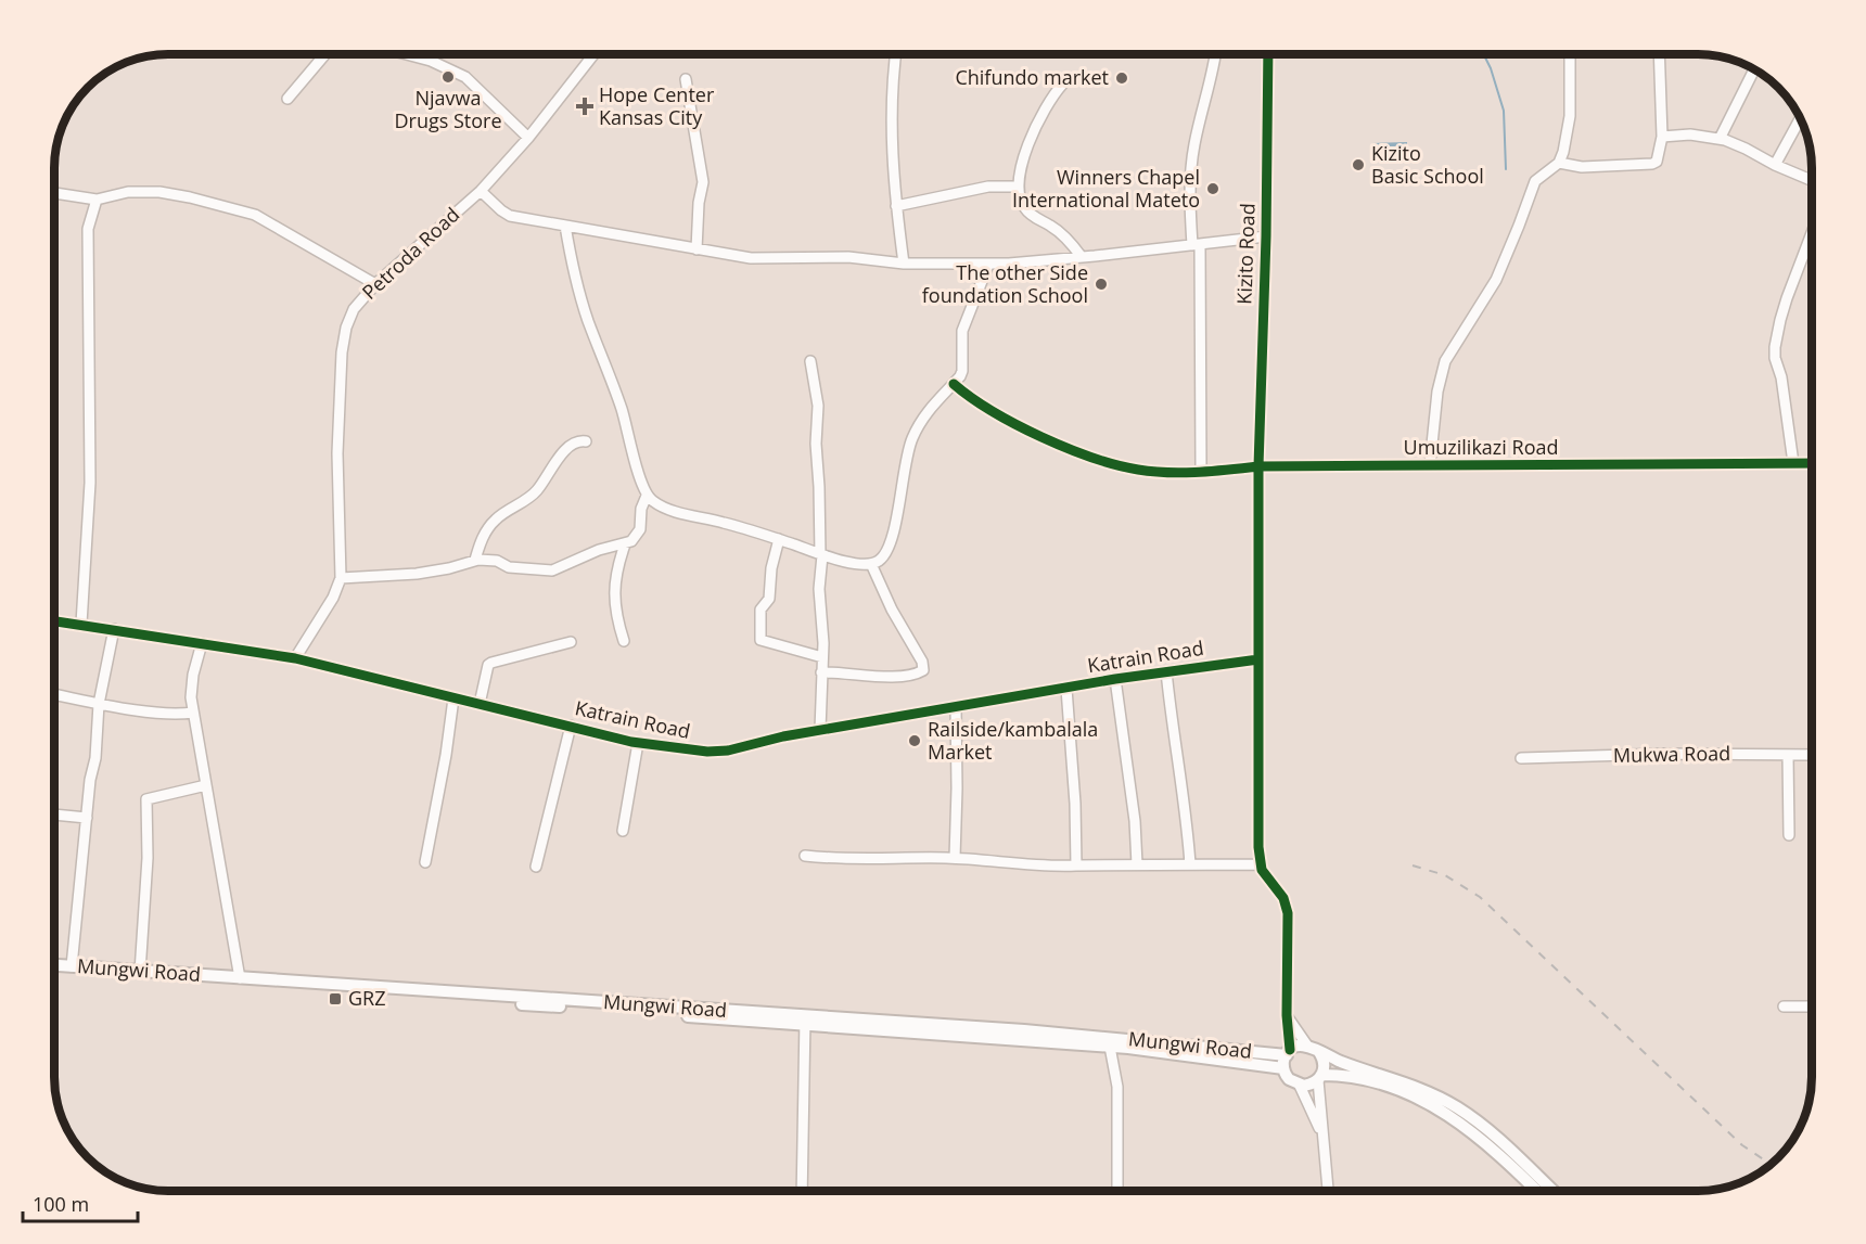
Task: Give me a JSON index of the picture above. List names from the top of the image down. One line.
{"streets":{"main road":["Mungwi Road"],"street":["Petroda Road","Kizito Road","Umuzilikazi Road","Katrain Road","Mukwa Road"]},"crossings":[["Petroda Road","Katrain Road"],["Kizito Road","Umuzilikazi Road"],["Kizito Road","Katrain Road"]],"places":{"other":["Njavwa Drugs Store","Chifundo market","Kizito Basic School","Winners Chapel International Mateto","The other Side foundation School","Railside/kambalala Market"],"health":["Hope Center Kansas City"],"transit":["GRZ"]},"scale_bar":"100 m"}
